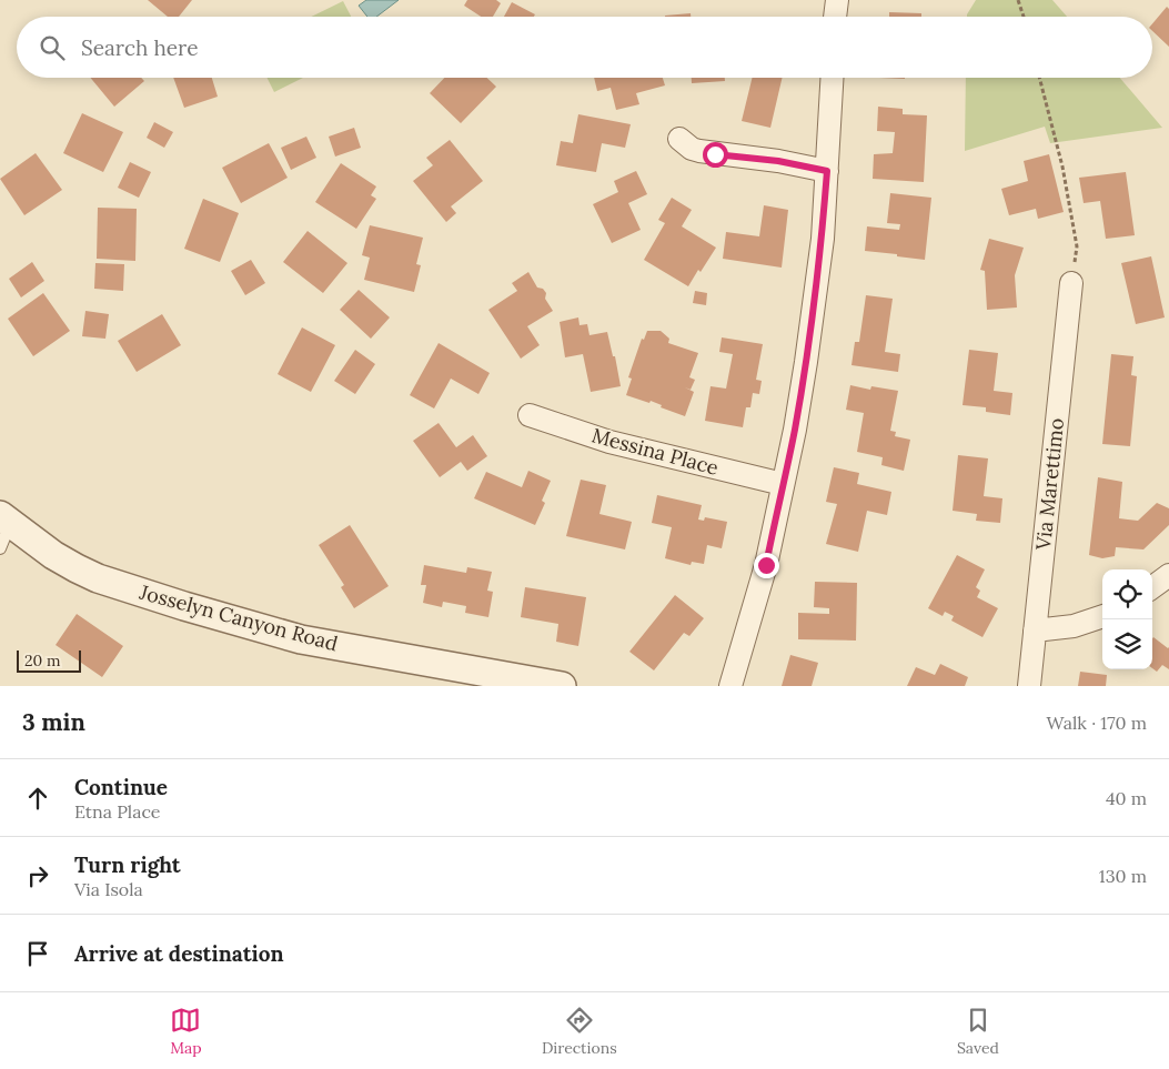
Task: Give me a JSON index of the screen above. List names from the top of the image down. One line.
{"streets":{"street":["Messina Place","Via Marettimo","Josselyn Canyon Road"]},"scale_bar":"20 m","page":{"search":"Search here","scale":"20 m","heading":["3 min","Walk · 170 m"],"list":[["Continue","Etna Place","40 m"],["Turn right","Via Isola","130 m"],"Arrive at destination"],"nav":["Map","Directions","Saved"]}}
